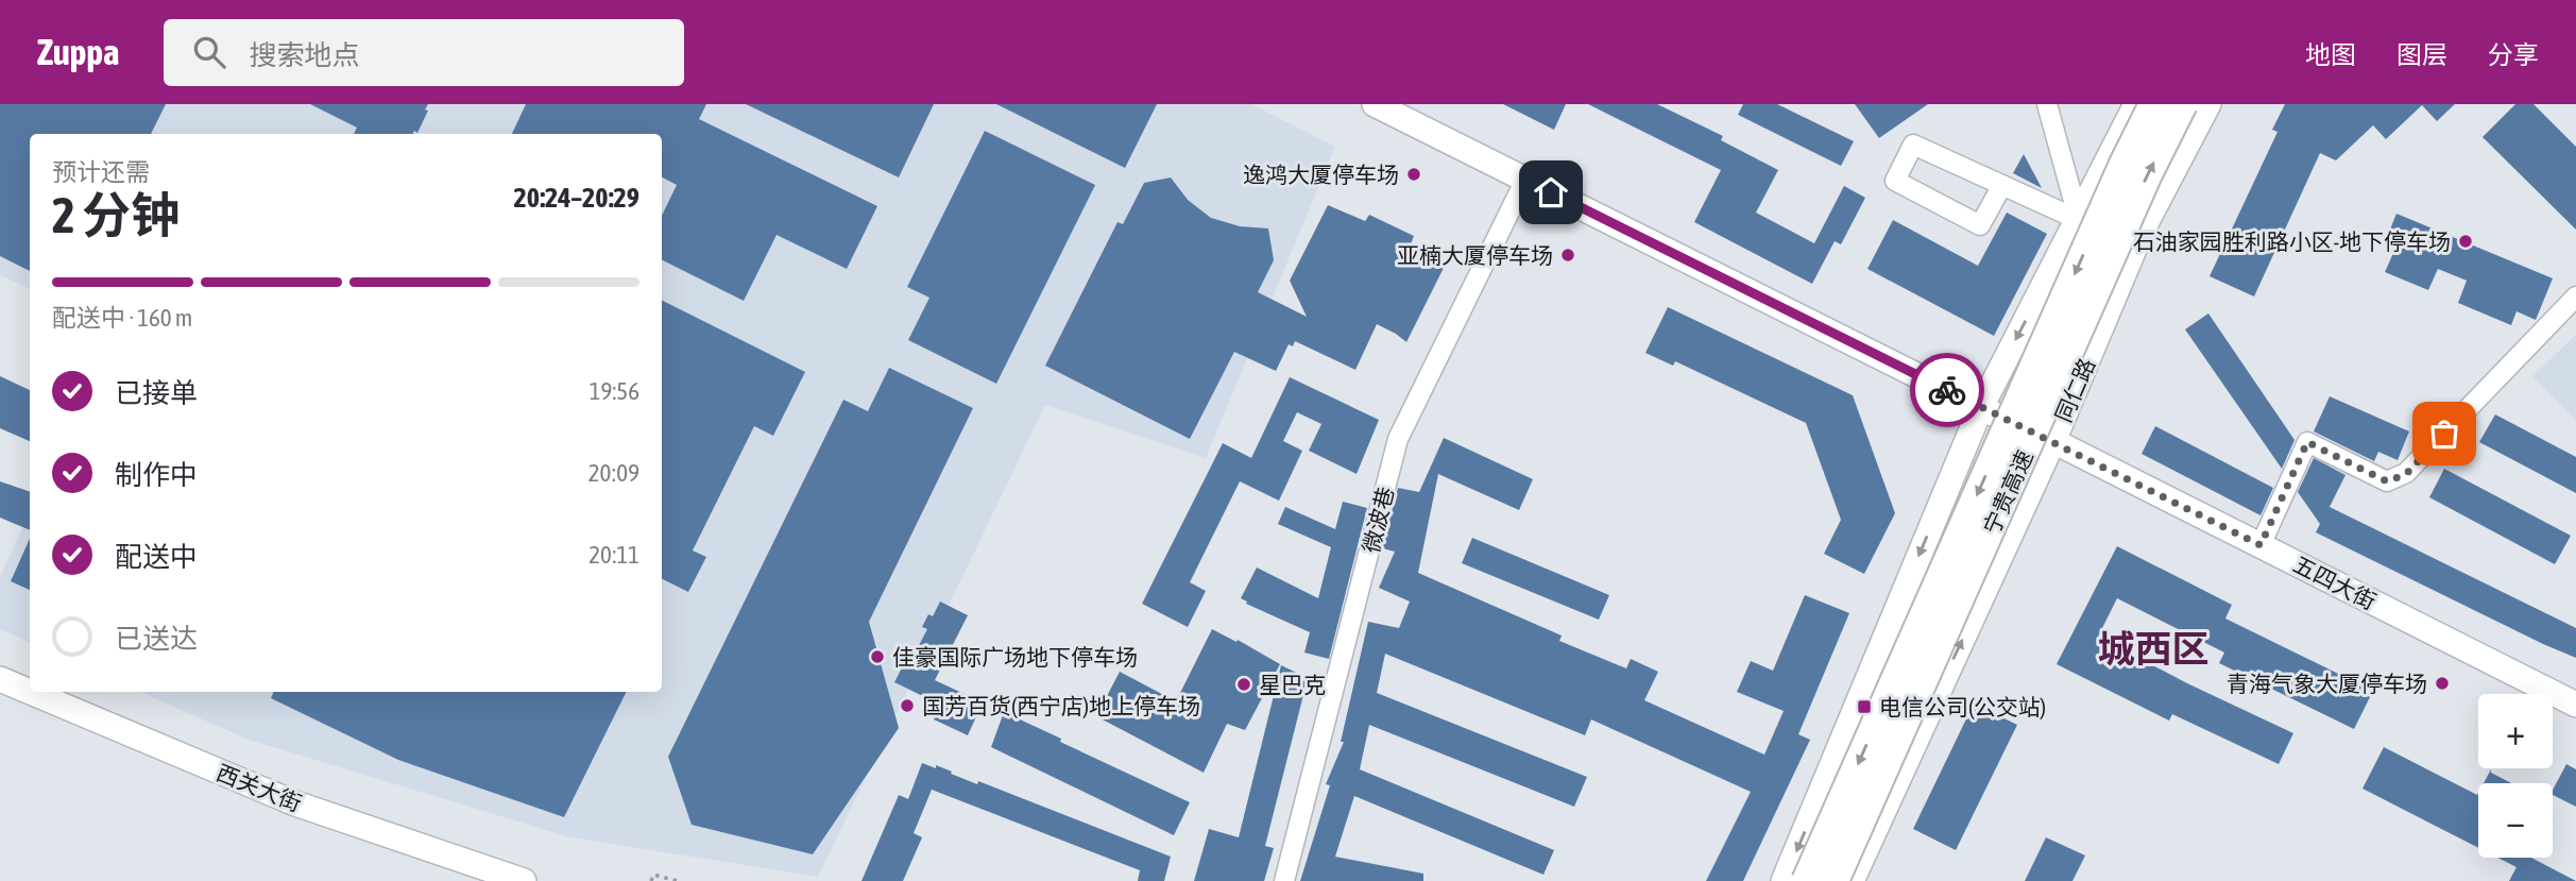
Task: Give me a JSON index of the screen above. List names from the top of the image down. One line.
{"streets":{"highway":["宁贵高速"],"main road":["同仁路","五四大街","西关大街"],"street":["微波巷"]},"crossings":[["同仁路","宁贵高速"],["同仁路","五四大街"],["微波巷","五四大街"]],"districts":["城西区"],"places":{"other":["逸鸿大厦停车场","石油家园胜利路小区-地下停车场","亚楠大厦停车场","佳豪国际广场地下停车场","青海气象大厦停车场","星巴克","国芳百货(西宁店)地上停车场"],"transit":["电信公司(公交站)"]},"page":{"header":"Zuppa","search":"搜索地点","nav":["地图","图层","分享"],"heading":["2 分钟","预计还需","20:24–20:29"],"bar":"配送中 · 160 m","list":[["已接单","19:56"],["制作中","20:09"],["配送中","20:11"],"已送达"],"map_buttons":["+","−"]}}
